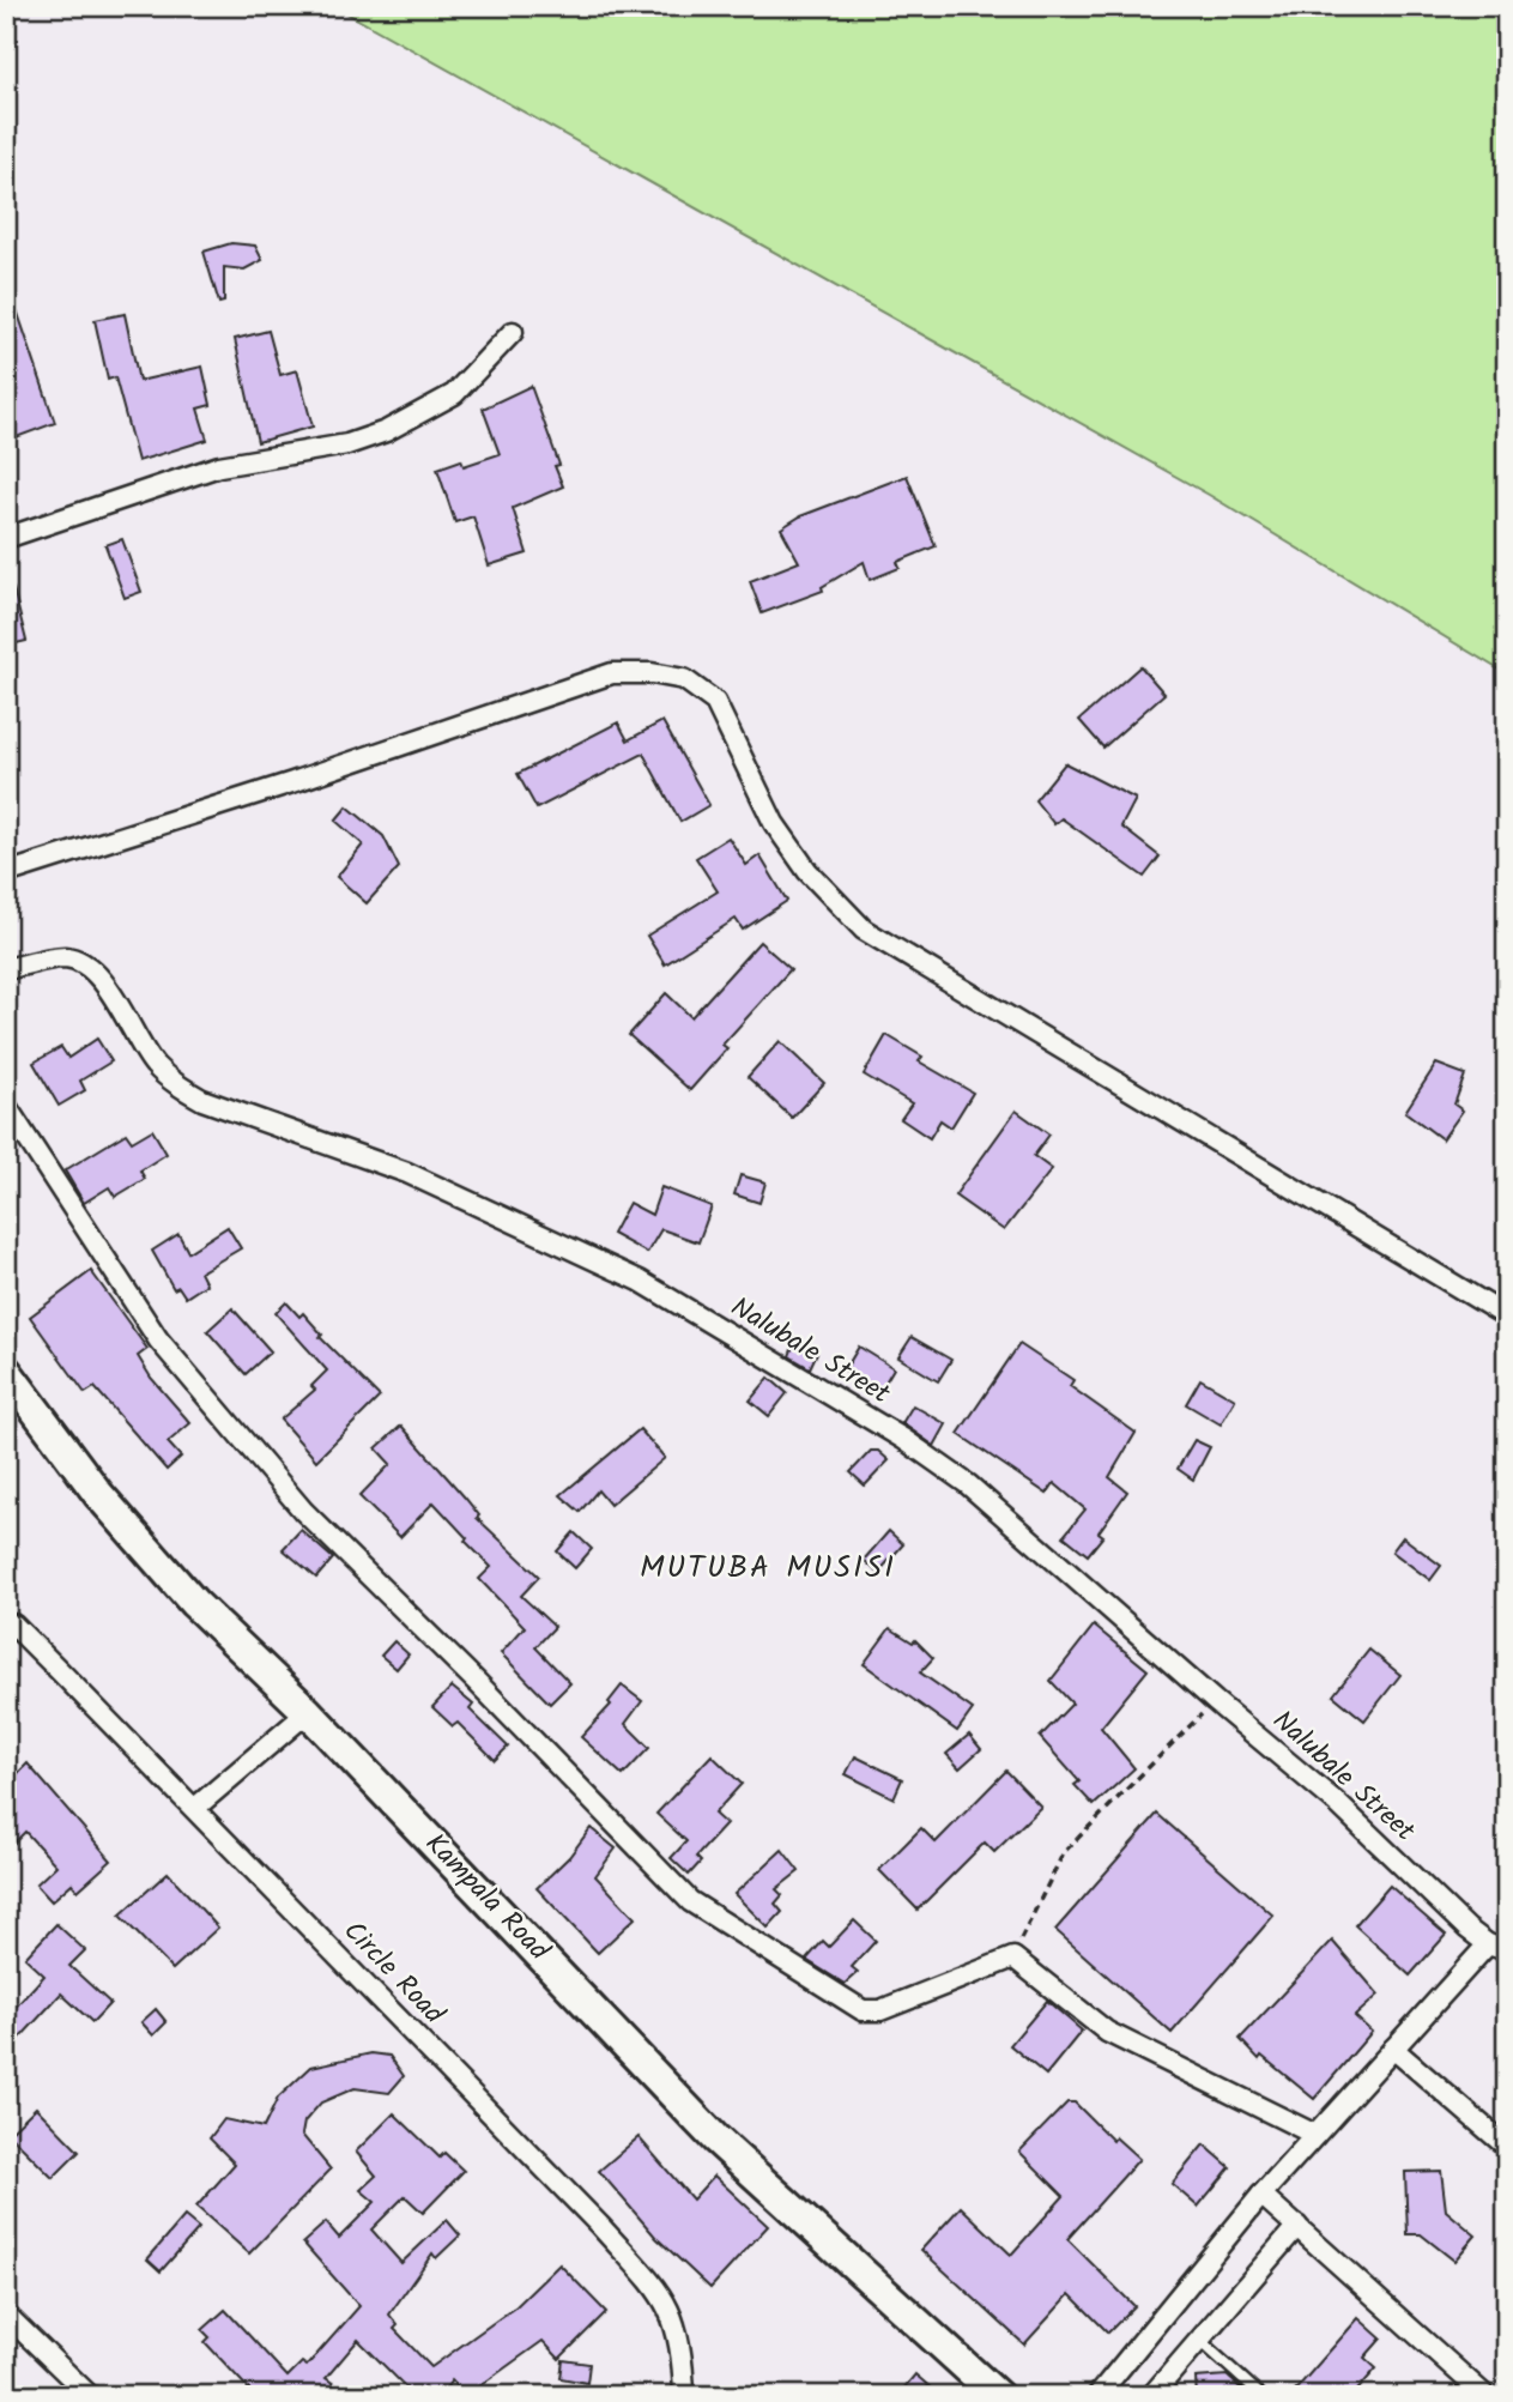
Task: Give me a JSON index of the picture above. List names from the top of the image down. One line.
{"streets":{"main road":["Kampala Road"],"street":["Nalubale Street","Circle Road"]},"districts":["MUTUBA MUSISI"]}
